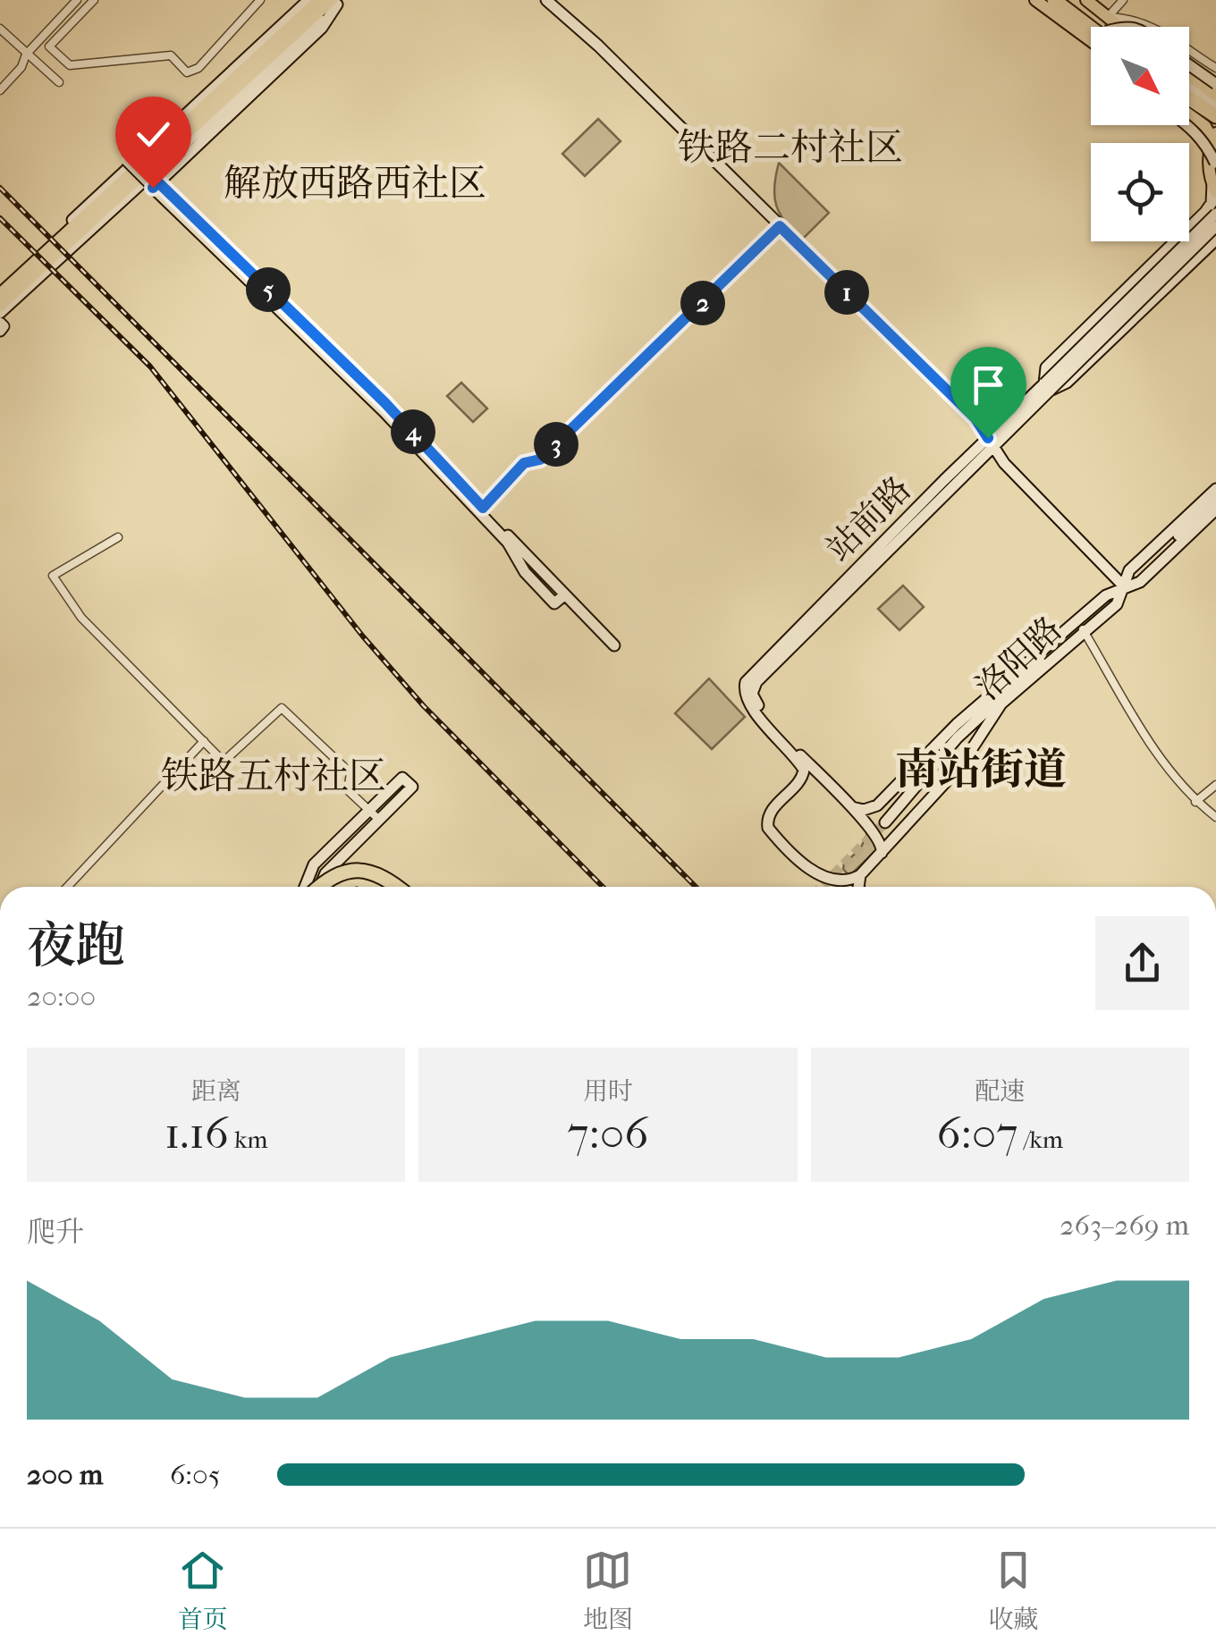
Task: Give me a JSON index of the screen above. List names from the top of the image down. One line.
{"streets":{"main road":["站前路","洛阳路"]},"districts":["铁路二村社区","解放西路西社区","南站街道","铁路五村社区"],"north":"bottom right","page":{"pins":["5","1","2","4","3"],"heading":["夜跑","20:00"],"stats":[["距离","1.16 km"],["用时","7:06"],["配速","6:07 /km"]],"chart":["爬升","263–269 m"],"list":[{"name":"200 m","note":"6:05"}],"tabs":["首页","地图","收藏"]}}
